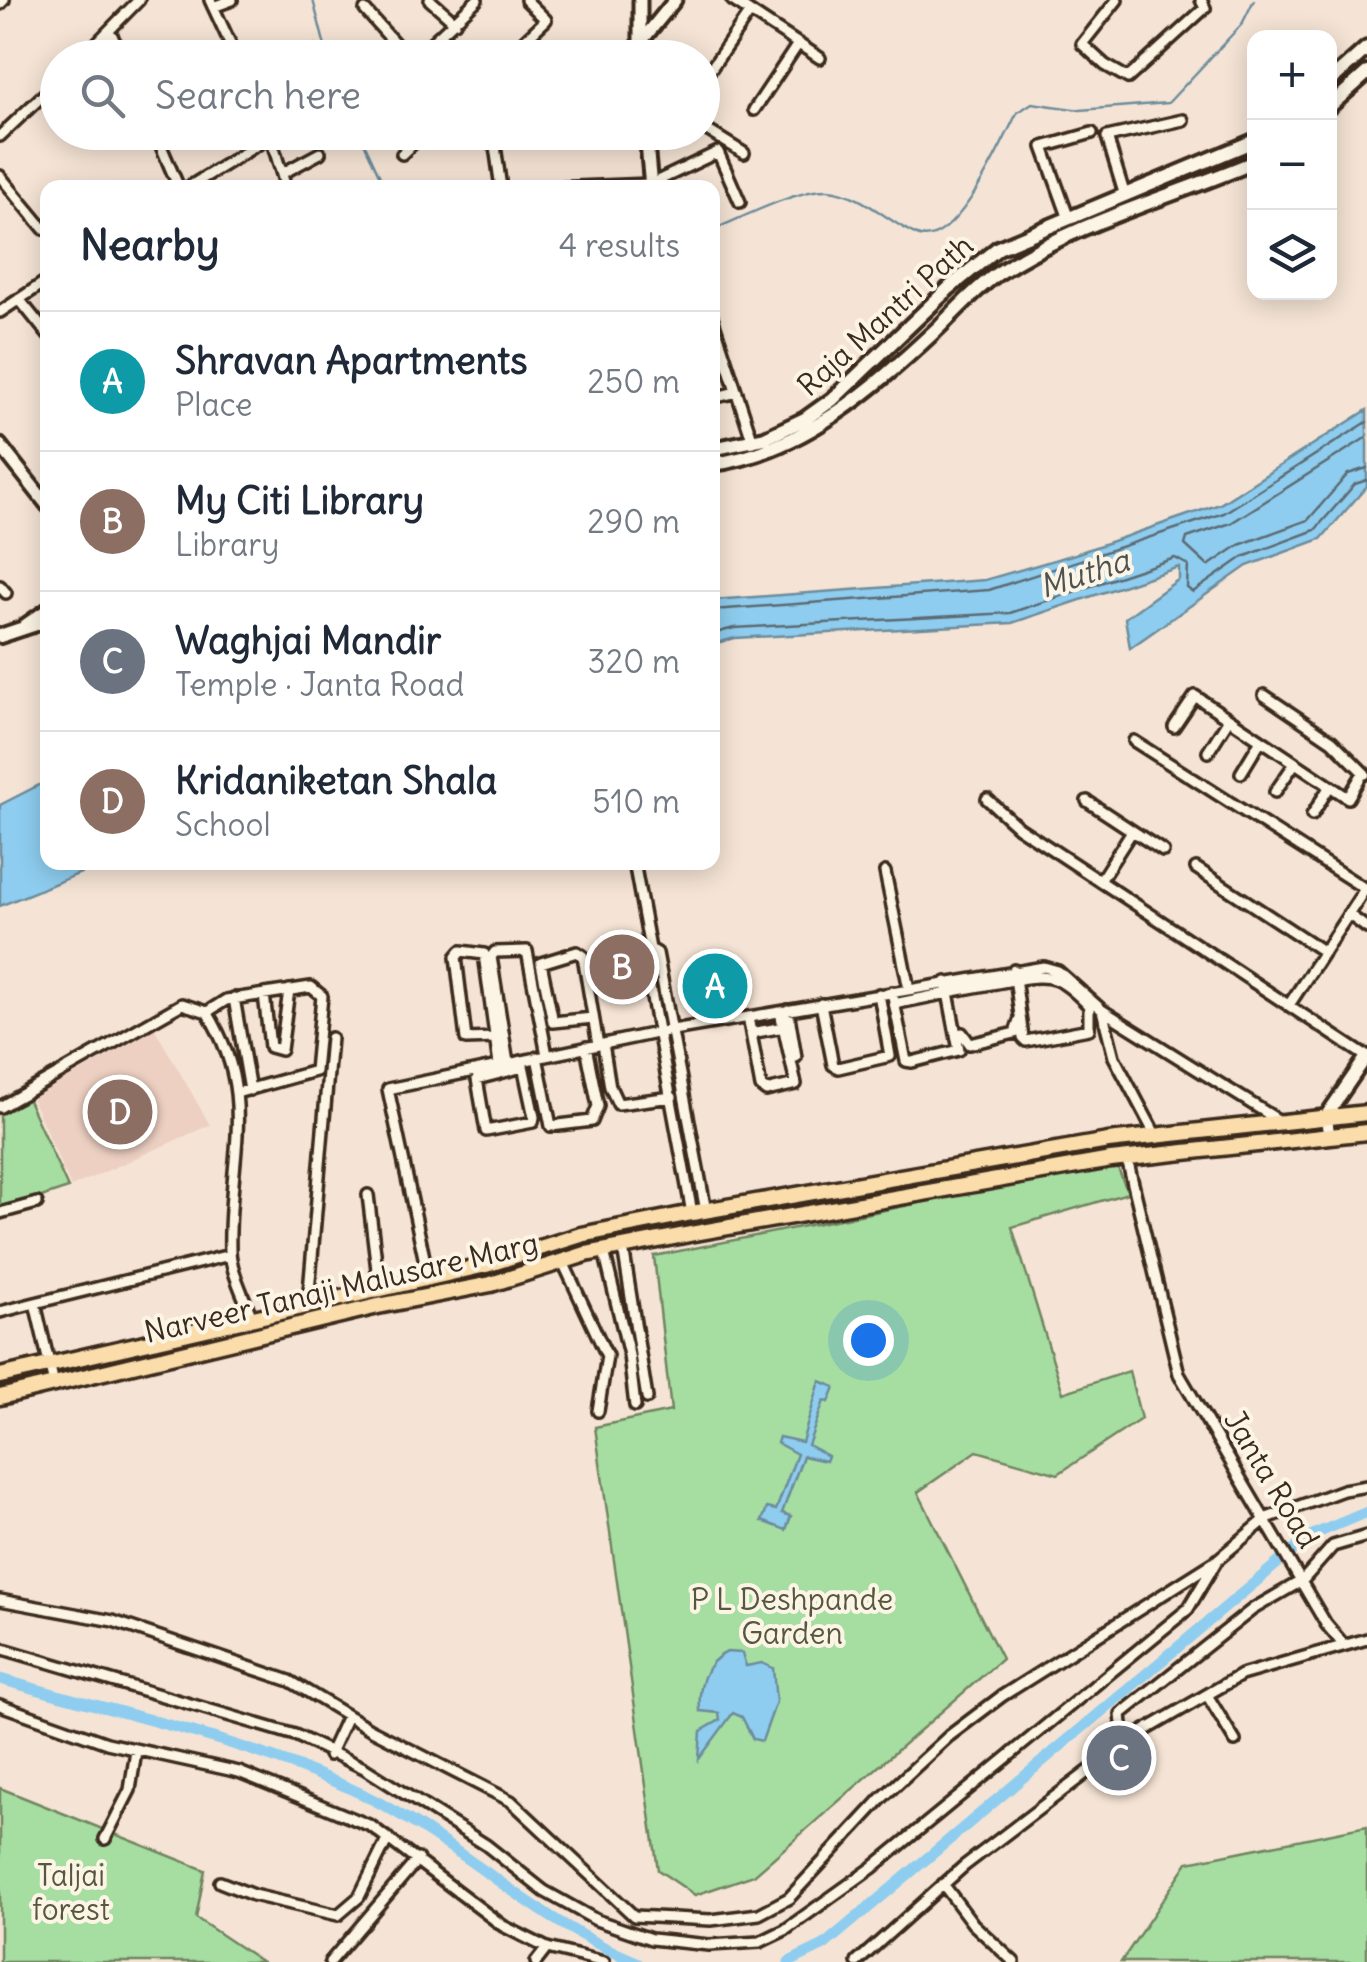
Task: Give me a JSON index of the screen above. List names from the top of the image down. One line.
{"streets":{"main road":["Raja Mantri Path","Narveer Tanaji Malusare Marg"],"street":["Janta Road"]},"crossings":[["Narveer Tanaji Malusare Marg","Janta Road"]],"water":["Mutha"],"parks":["P L Deshpande Garden","Taljai forest"],"page":{"map_buttons":["+","−"],"search":"Search here","heading":["Nearby","4 results"],"list":[{"mark":"A","name":"Shravan Apartments","note":"Place","value":"250 m"},{"mark":"B","name":"My Citi Library","note":"Library","value":"290 m"},{"mark":"C","name":"Waghjai Mandir","note":"Temple · Janta Road","value":"320 m"},{"mark":"D","name":"Kridaniketan Shala","note":"School","value":"510 m"}],"pins":["B","A","D","C"]}}
